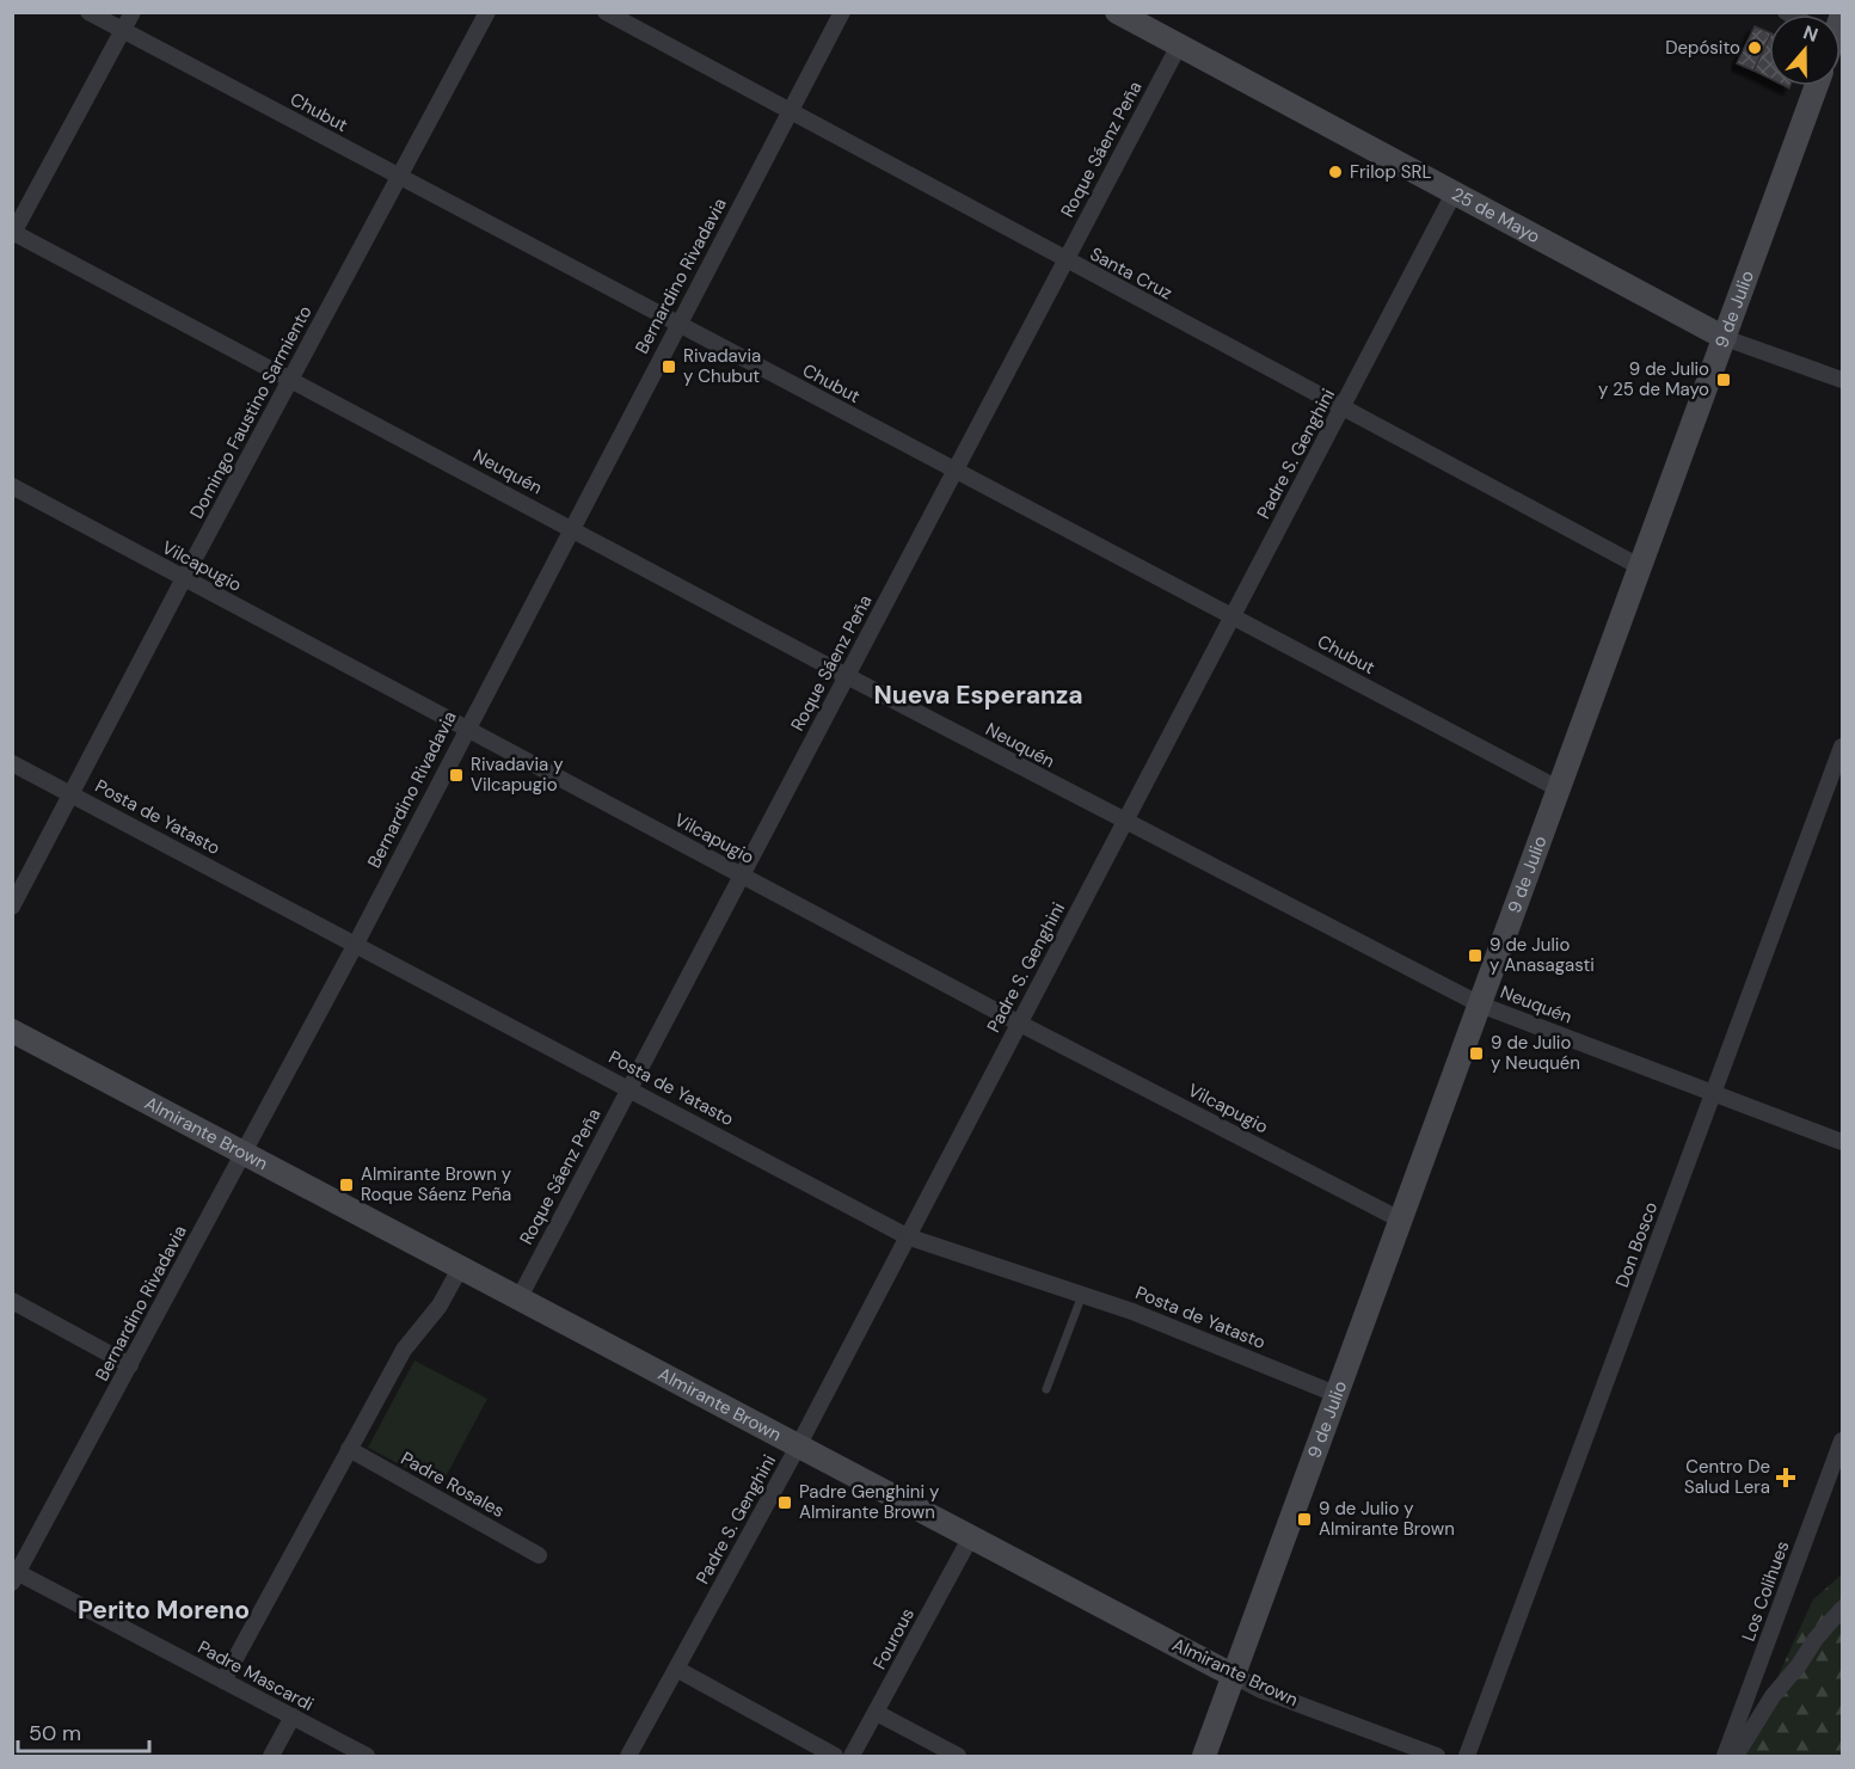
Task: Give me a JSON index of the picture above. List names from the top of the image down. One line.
{"streets":{"street":["Chubut","Roque Sáenz Peña","25 de Mayo","Santa Cruz","Bernardino Rivadavia","9 de Julio","Domingo Faustino Sarmiento","Padre S. Genghini","Neuquén","Vilcapugio","Posta de Yatasto","Almirante Brown","Don Bosco","Padre Rosales","Los Colihues","Fourous","Padre Mascardi"]},"crossings":[["Chubut","Roque Sáenz Peña"],["Chubut","Bernardino Rivadavia"],["Chubut","9 de Julio"],["Chubut","Domingo Faustino Sarmiento"],["Chubut","Padre S. Genghini"],["Roque Sáenz Peña","25 de Mayo"],["Roque Sáenz Peña","Santa Cruz"],["Roque Sáenz Peña","Neuquén"],["Roque Sáenz Peña","Vilcapugio"],["Roque Sáenz Peña","Posta de Yatasto"],["Roque Sáenz Peña","Almirante Brown"],["25 de Mayo","9 de Julio"],["25 de Mayo","Padre S. Genghini"],["Santa Cruz","Bernardino Rivadavia"],["Santa Cruz","9 de Julio"],["Santa Cruz","Padre S. Genghini"],["Bernardino Rivadavia","Neuquén"],["Bernardino Rivadavia","Vilcapugio"],["Bernardino Rivadavia","Posta de Yatasto"],["Bernardino Rivadavia","Almirante Brown"],["Bernardino Rivadavia","Padre Mascardi"],["9 de Julio","Neuquén"],["9 de Julio","Vilcapugio"],["9 de Julio","Posta de Yatasto"],["9 de Julio","Almirante Brown"],["Domingo Faustino Sarmiento","Neuquén"],["Domingo Faustino Sarmiento","Vilcapugio"],["Domingo Faustino Sarmiento","Posta de Yatasto"],["Padre S. Genghini","Neuquén"],["Padre S. Genghini","Vilcapugio"],["Padre S. Genghini","Posta de Yatasto"],["Padre S. Genghini","Almirante Brown"],["Neuquén","Don Bosco"],["Almirante Brown","Fourous"]],"districts":["Nueva Esperanza","Perito Moreno"],"places":{"other":["Depósito","Frilop SRL"],"transit":["Rivadavia y Chubut","9 de Julio y 25 de Mayo","Rivadavia y Vilcapugio","9 de Julio y Anasagasti","9 de Julio y Neuquén","Almirante Brown y Roque Sáenz Peña","Padre Genghini y Almirante Brown","9 de Julio y Almirante Brown"],"health":["Centro De Salud Lera"]},"scale_bar":"50 m","north":"top"}
